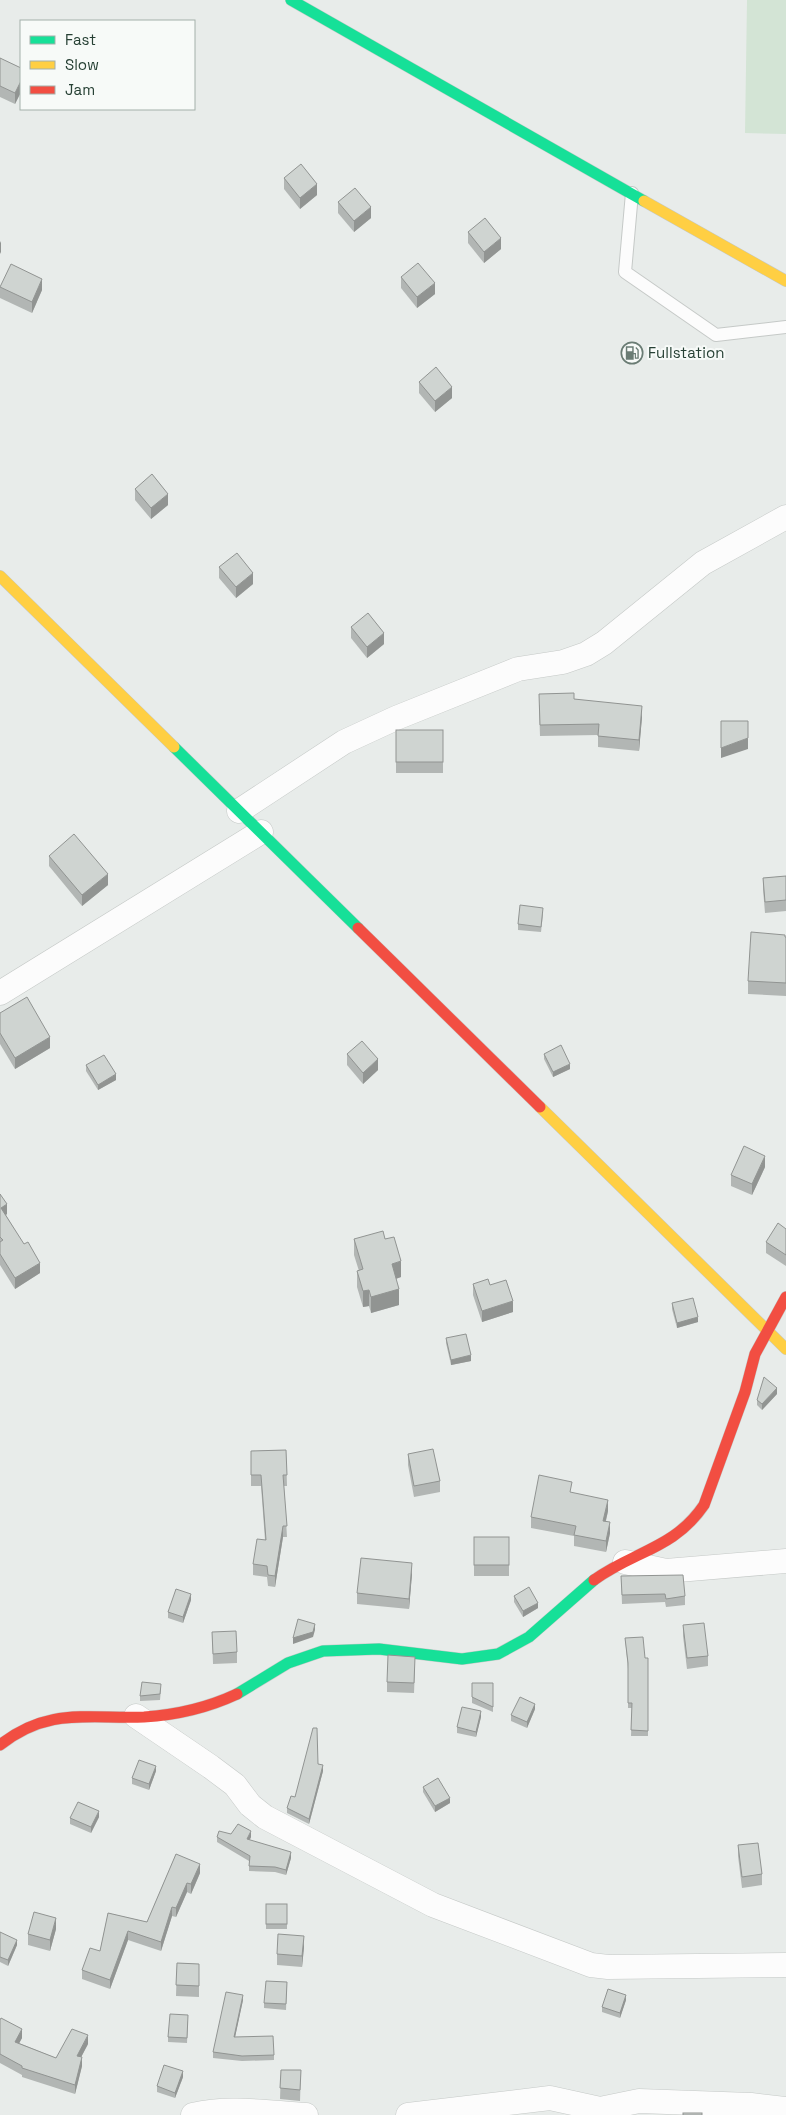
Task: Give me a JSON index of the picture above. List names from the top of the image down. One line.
{"places":{"fuel station":["Fullstation"]},"legend":["Fast","Slow","Jam"]}
